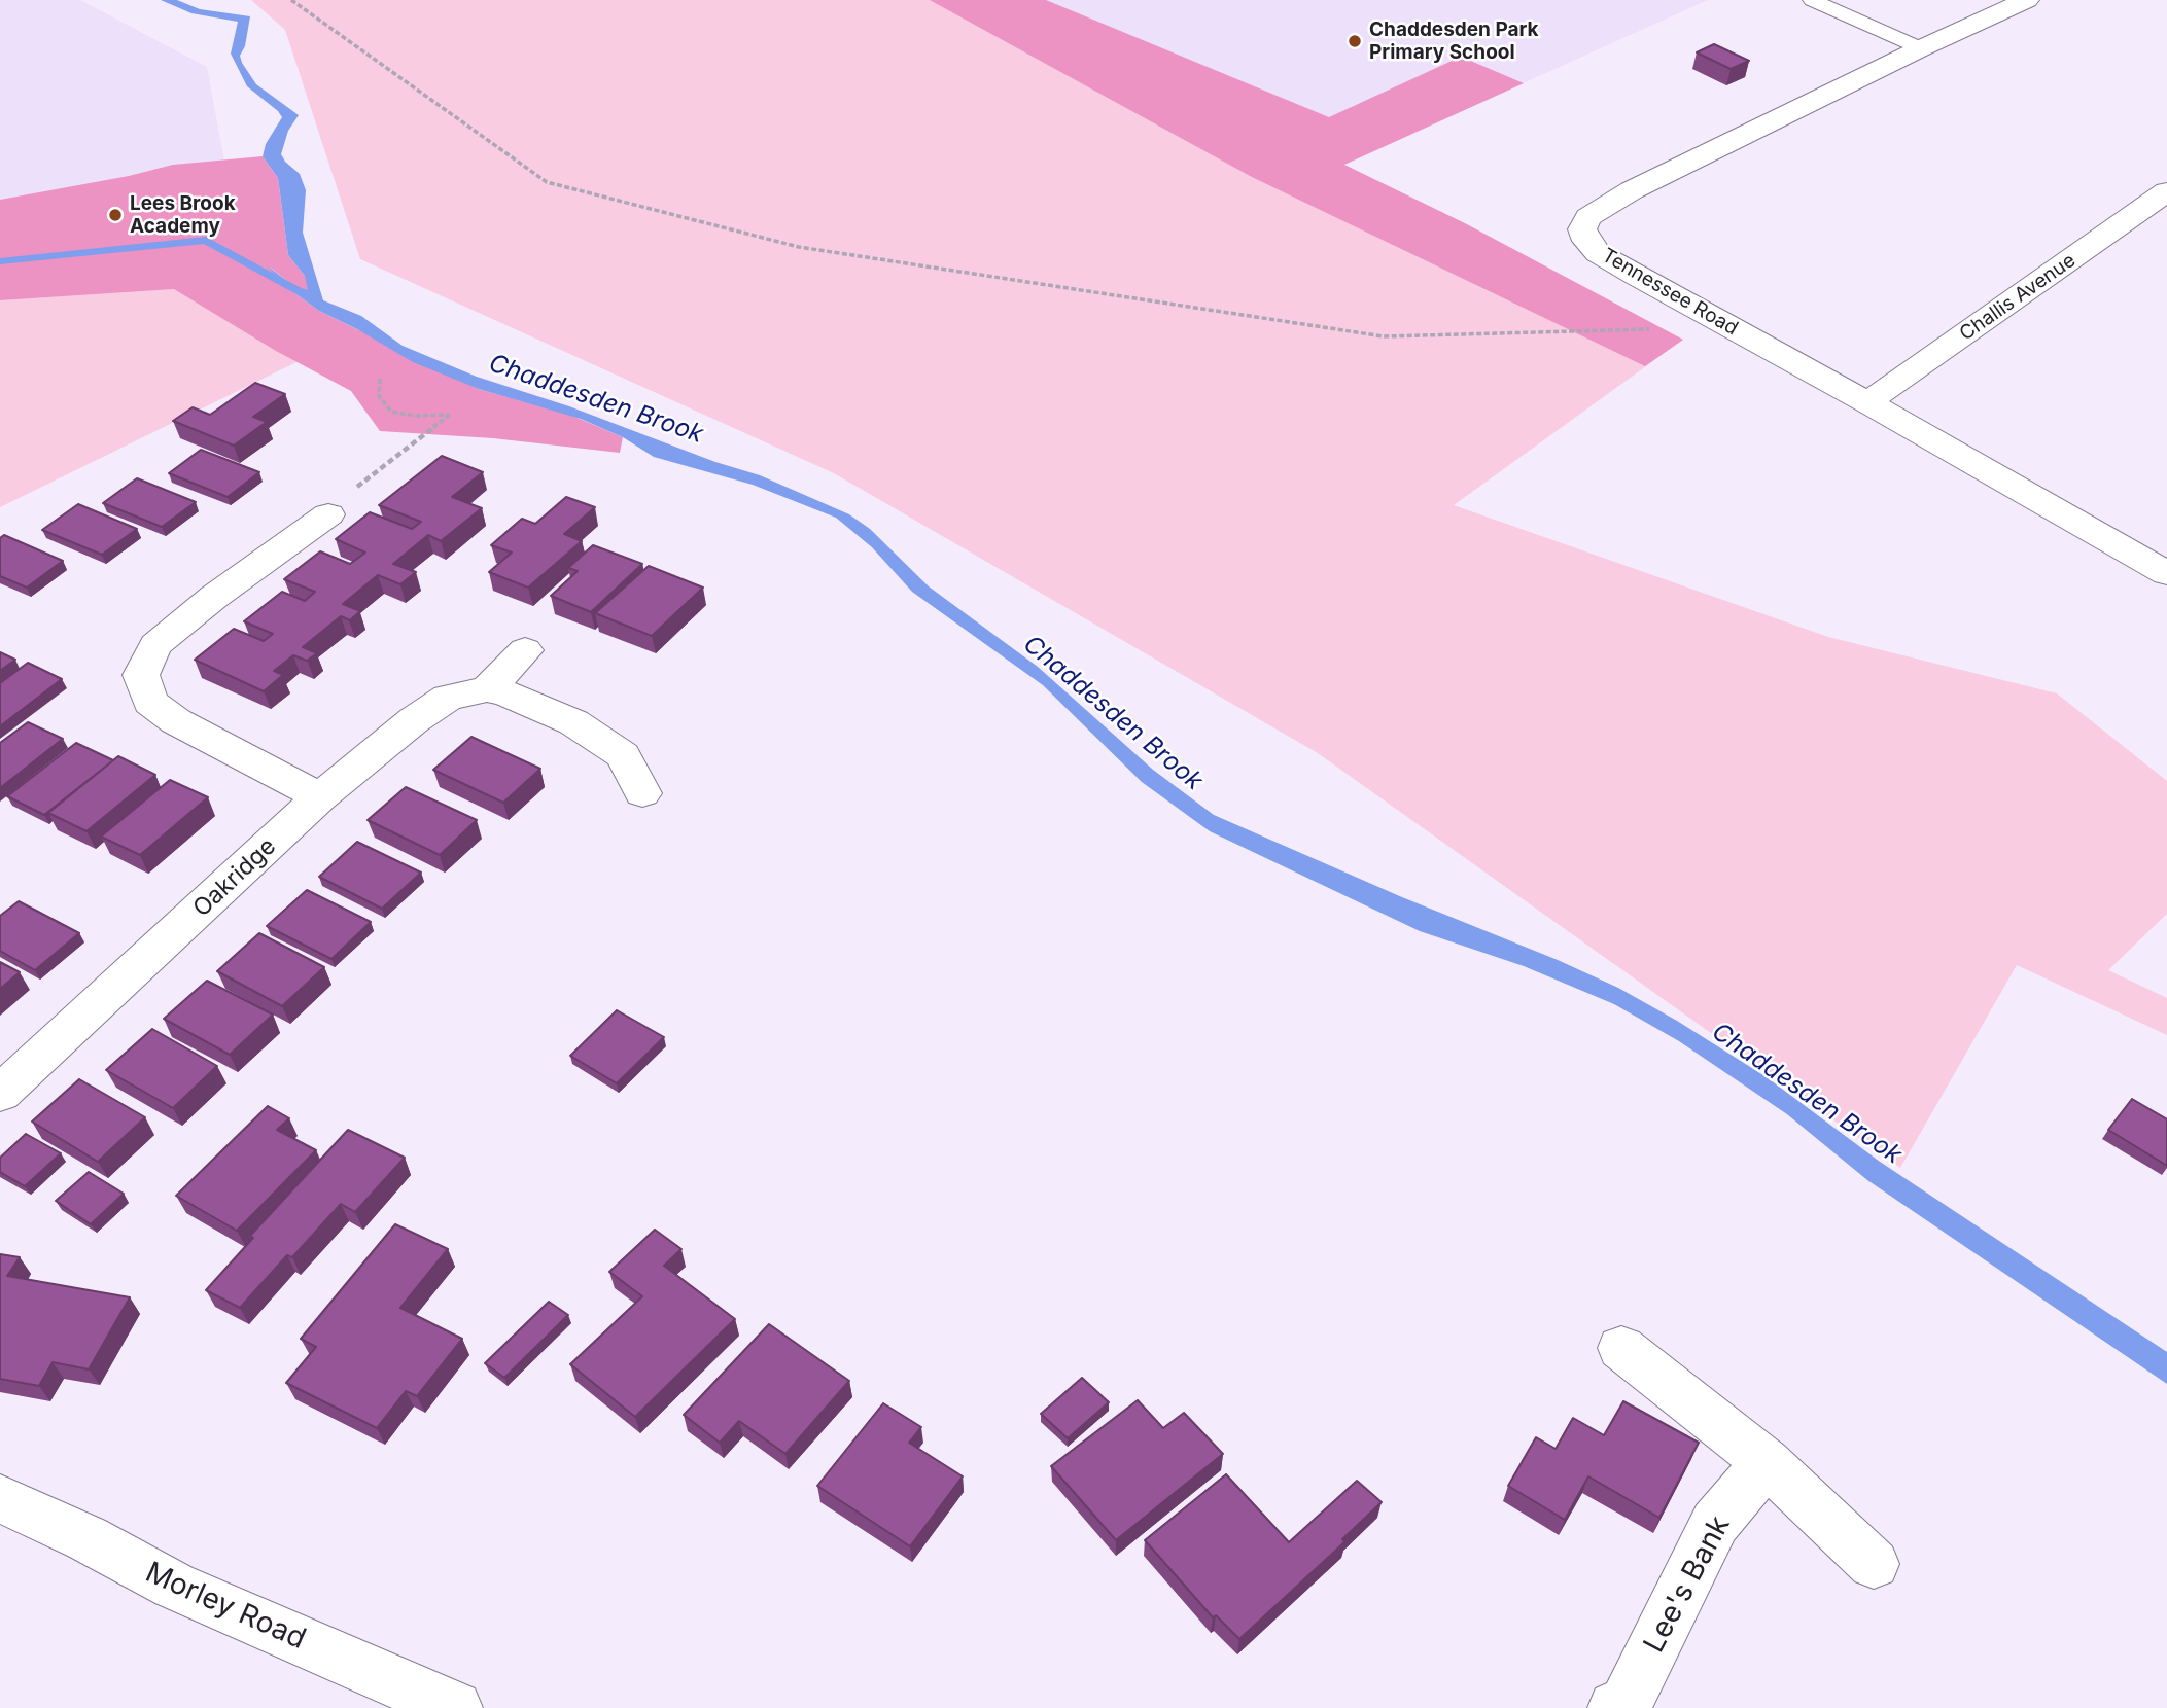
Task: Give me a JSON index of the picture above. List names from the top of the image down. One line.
{"streets":{"street":["Tennessee Road","Challis Avenue","Oakridge","Lee's Bank","Morley Road"]},"crossings":[["Tennessee Road","Challis Avenue"]],"water":["Chaddesden Brook"],"places":["Chaddesden Park Primary School","Lees Brook Academy"]}
